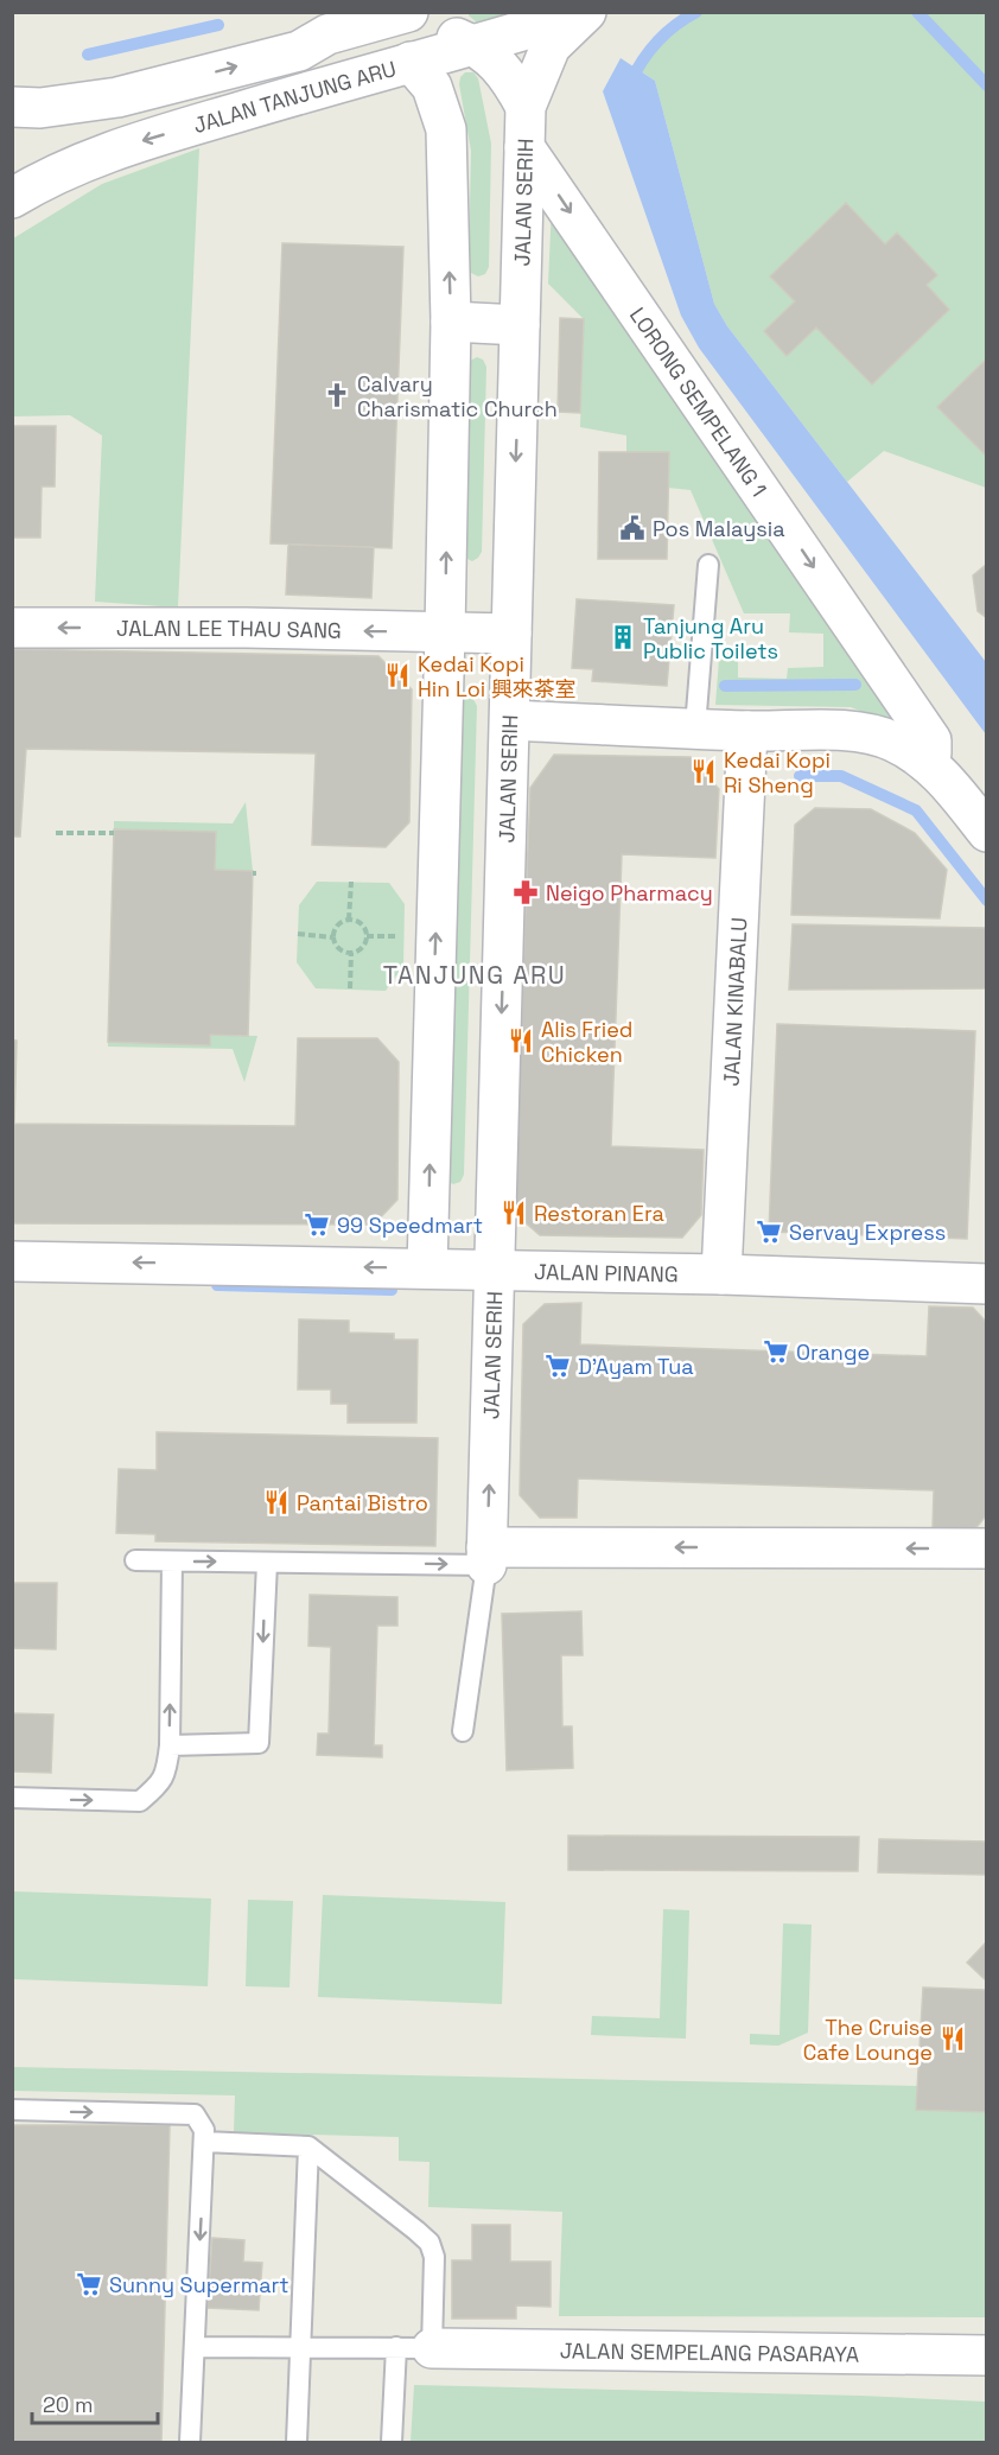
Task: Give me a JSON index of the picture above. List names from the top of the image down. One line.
{"streets":{"street":["JALAN TANJUNG ARU","JALAN SERIH","LORONG SEMPELANG 1","JALAN LEE THAU SANG","JALAN KINABALU","JALAN PINANG","JALAN SEMPELANG PASARAYA"]},"crossings":[["JALAN TANJUNG ARU","JALAN SERIH"],["JALAN SERIH","LORONG SEMPELANG 1"],["JALAN SERIH","JALAN LEE THAU SANG"],["JALAN SERIH","JALAN PINANG"],["JALAN KINABALU","JALAN PINANG"]],"one_way":["LORONG SEMPELANG 1","JALAN LEE THAU SANG","JALAN PINANG"],"districts":["TANJUNG ARU"],"places":{"church":["Calvary Charismatic Church"],"public building":["Pos Malaysia"],"building":["Tanjung Aru Public Toilets"],"restaurant":["Kedai Kopi Hin Loi 興來茶室","Kedai Kopi Ri Sheng","Alis Fried Chicken","Restoran Era","Pantai Bistro","The Cruise Cafe Lounge"],"pharmacy":["Neigo Pharmacy"],"supermarket":["99 Speedmart","Servay Express","Orange","D'Ayam Tua","Sunny Supermart"]},"scale_bar":"20 m"}
